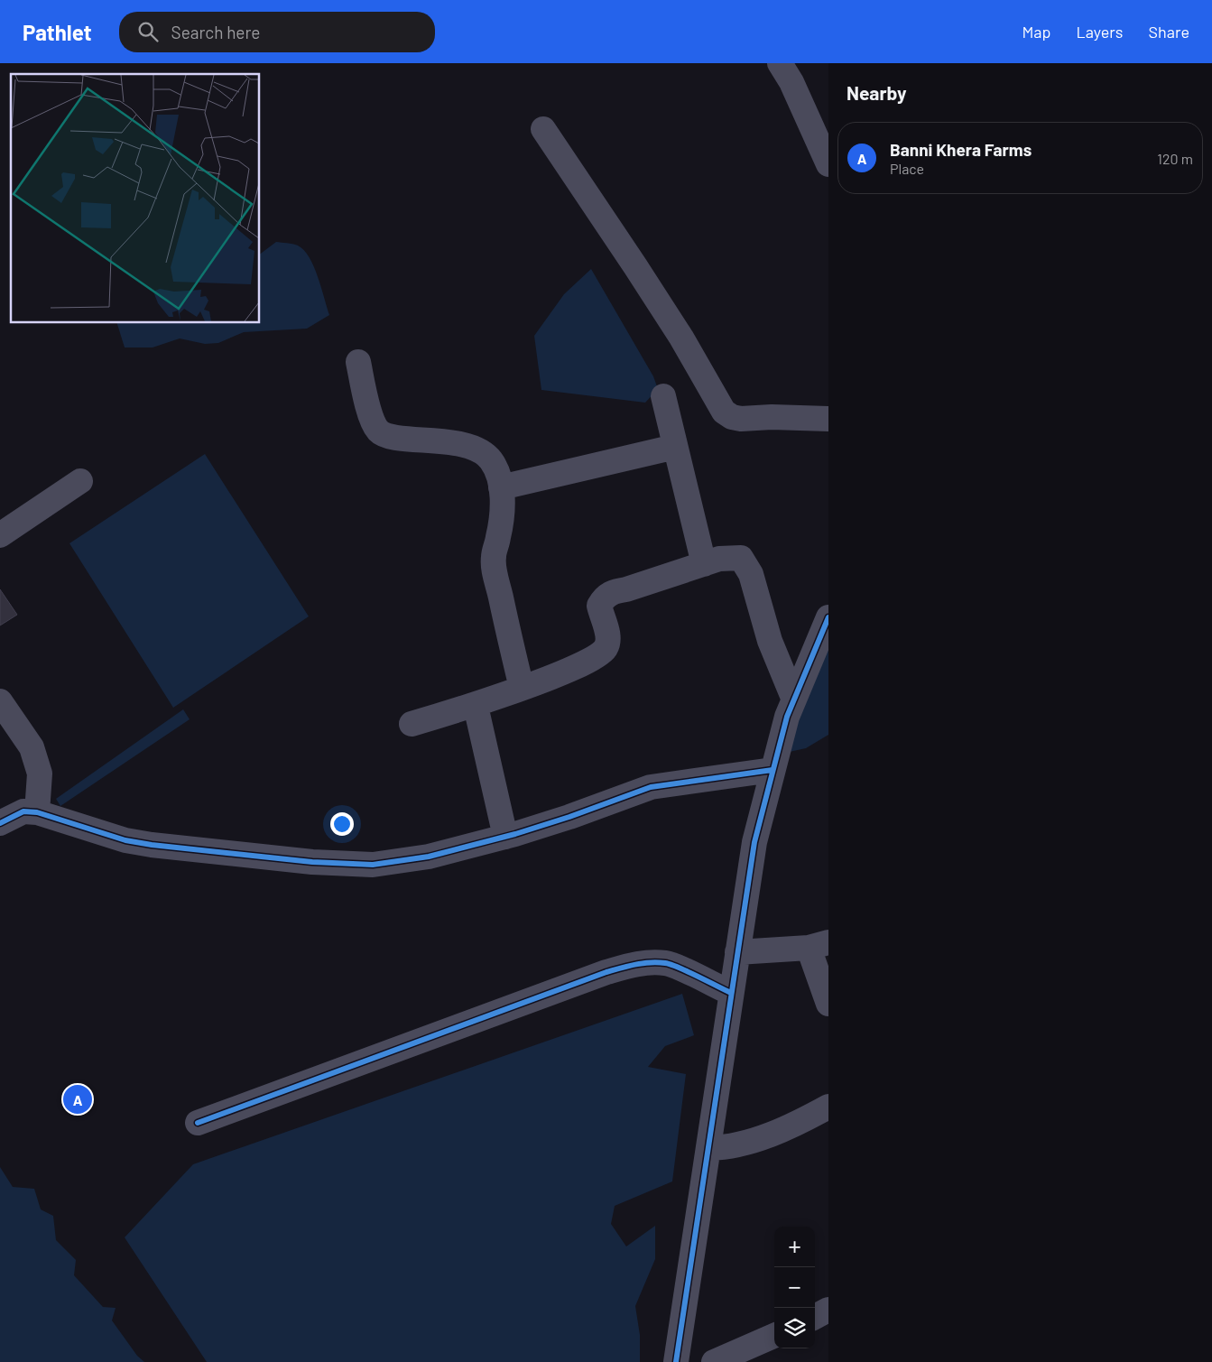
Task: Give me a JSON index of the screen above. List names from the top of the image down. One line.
{"page":{"header":"Pathlet","search":"Search here","nav":["Map","Layers","Share"],"heading":"Nearby","list":[{"mark":"A","name":"Banni Khera Farms","note":"Place","value":"120 m"}],"pins":"A","map_buttons":["+","−"]}}
